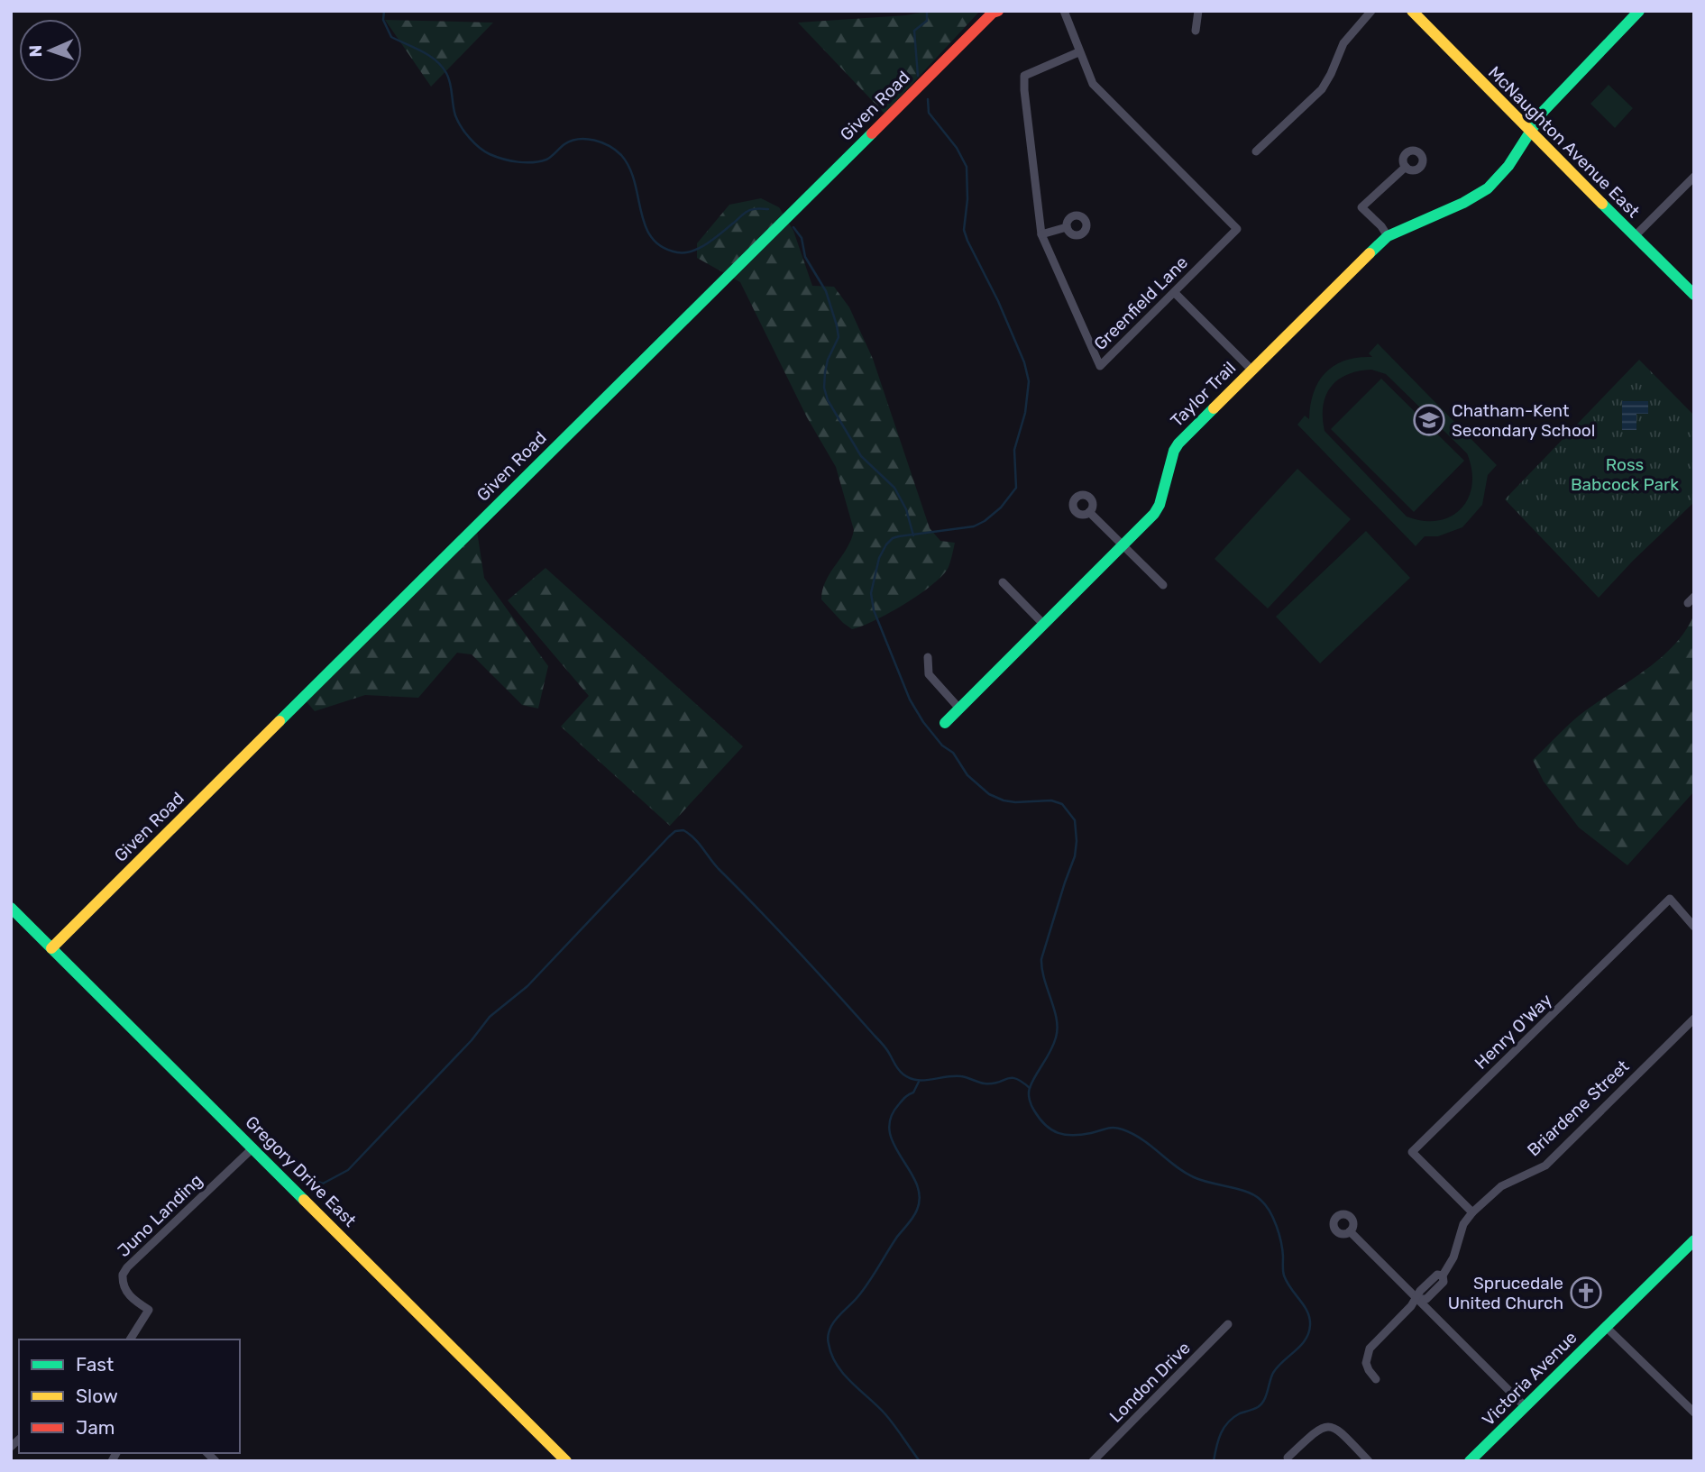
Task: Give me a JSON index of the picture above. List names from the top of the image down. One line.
{"streets":{"street":["Given Road","McNaughton Avenue East","Greenfield Lane","Taylor Trail","Henry O'Way","Briardene Street","Gregory Drive East","Juno Landing","Victoria Avenue","London Drive"]},"crossings":[["Given Road","Gregory Drive East"],["McNaughton Avenue East","Taylor Trail"],["Henry O'Way","Briardene Street"],["Gregory Drive East","Juno Landing"]],"parks":["Ross Babcock Park"],"places":{"school or university":["Chatham-Kent Secondary School"],"church":["Sprucedale United Church"]},"legend":["Fast","Slow","Jam"],"north":"left"}
